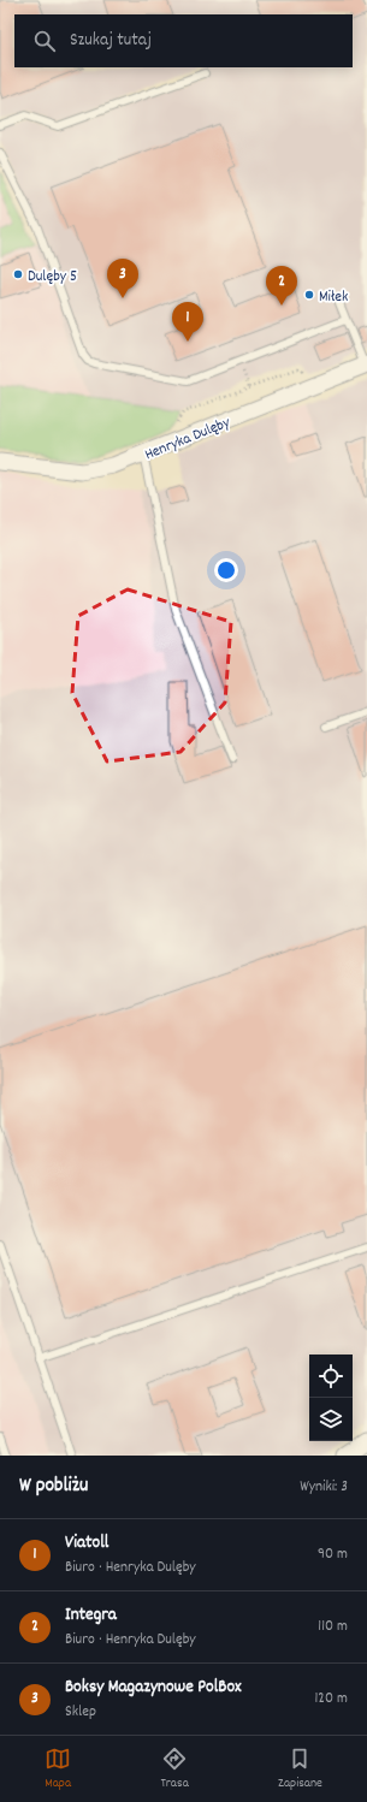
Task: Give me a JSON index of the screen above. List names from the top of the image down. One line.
{"streets":{"street":["Henryka Dulęby"]},"places":["Dulęby 5","Miłek"],"page":{"search":"Szukaj tutaj","pins":["3","2","1"],"heading":["W pobliżu","Wyniki: 3"],"list":[{"mark":"1","name":"Viatoll","note":"Biuro · Henryka Dulęby","value":"90 m"},{"mark":"2","name":"Integra","note":"Biuro · Henryka Dulęby","value":"110 m"},{"mark":"3","name":"Boksy Magazynowe PolBox","note":"Sklep","value":"120 m"}],"nav":["Mapa","Trasa","Zapisane"]}}
